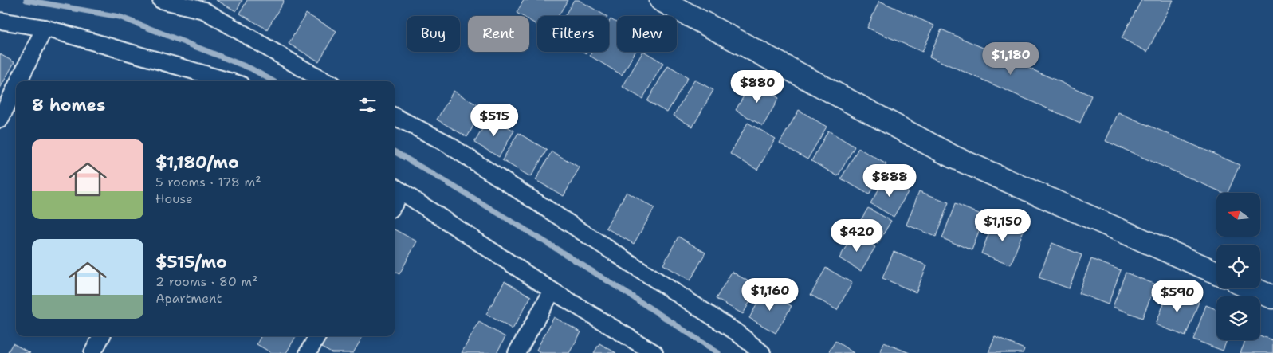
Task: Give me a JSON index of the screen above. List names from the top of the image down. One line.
{"north":"left","page":{"chip":["Buy","Rent","Filters","New"],"price":["$1,180","$880","$515","$888","$1,150","$420","$1,160","$590"],"heading":"8 homes","list":[{"name":"$1,180/mo","note":"5 rooms · 178 m² · House"},{"name":"$515/mo","note":"2 rooms · 80 m² · Apartment"}]}}
